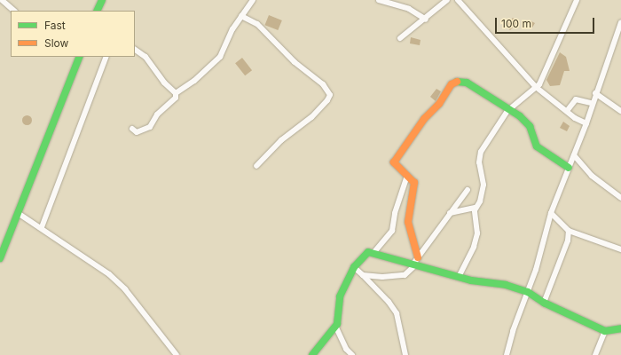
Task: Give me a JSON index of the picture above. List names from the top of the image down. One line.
{"legend":["Fast","Slow"],"scale_bar":"100 m"}
